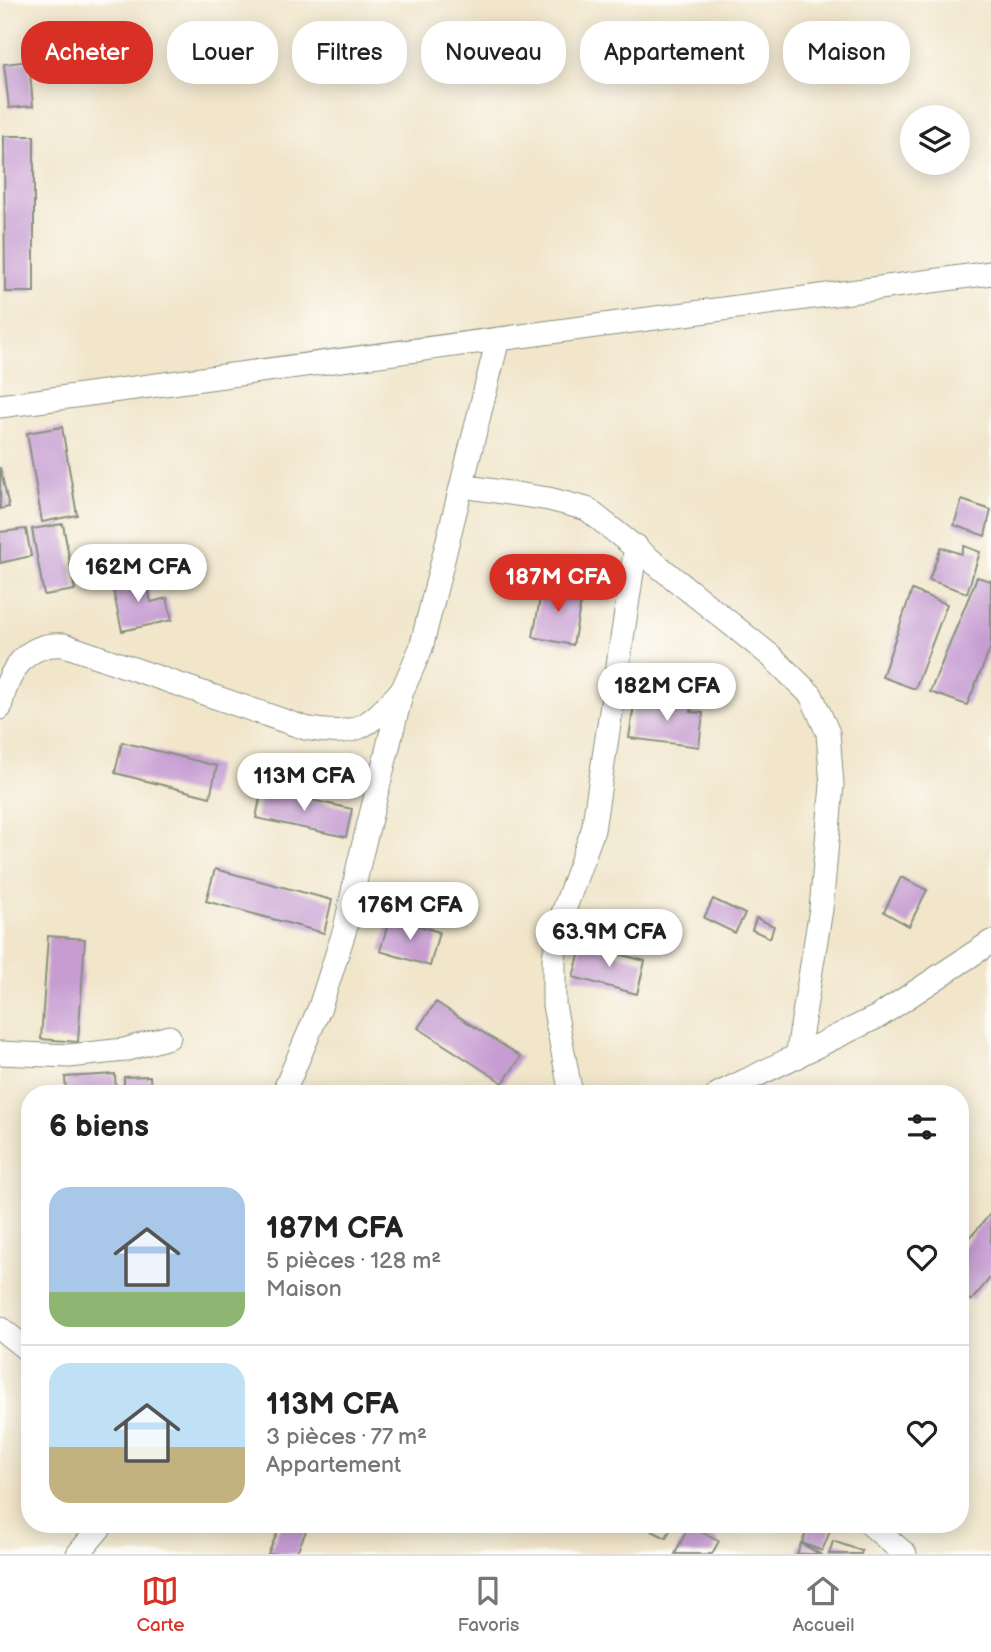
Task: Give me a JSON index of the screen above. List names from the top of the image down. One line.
{"page":{"chip":["Acheter","Louer","Filtres","Nouveau","Appartement","Maison"],"price":["162M CFA","187M CFA","182M CFA","113M CFA","176M CFA","63.9M CFA"],"heading":"6 biens","list":[{"name":"187M CFA","note":"5 pièces · 128 m² · Maison"},{"name":"113M CFA","note":"3 pièces · 77 m² · Appartement"}],"tabs":["Carte","Favoris","Accueil"]}}
